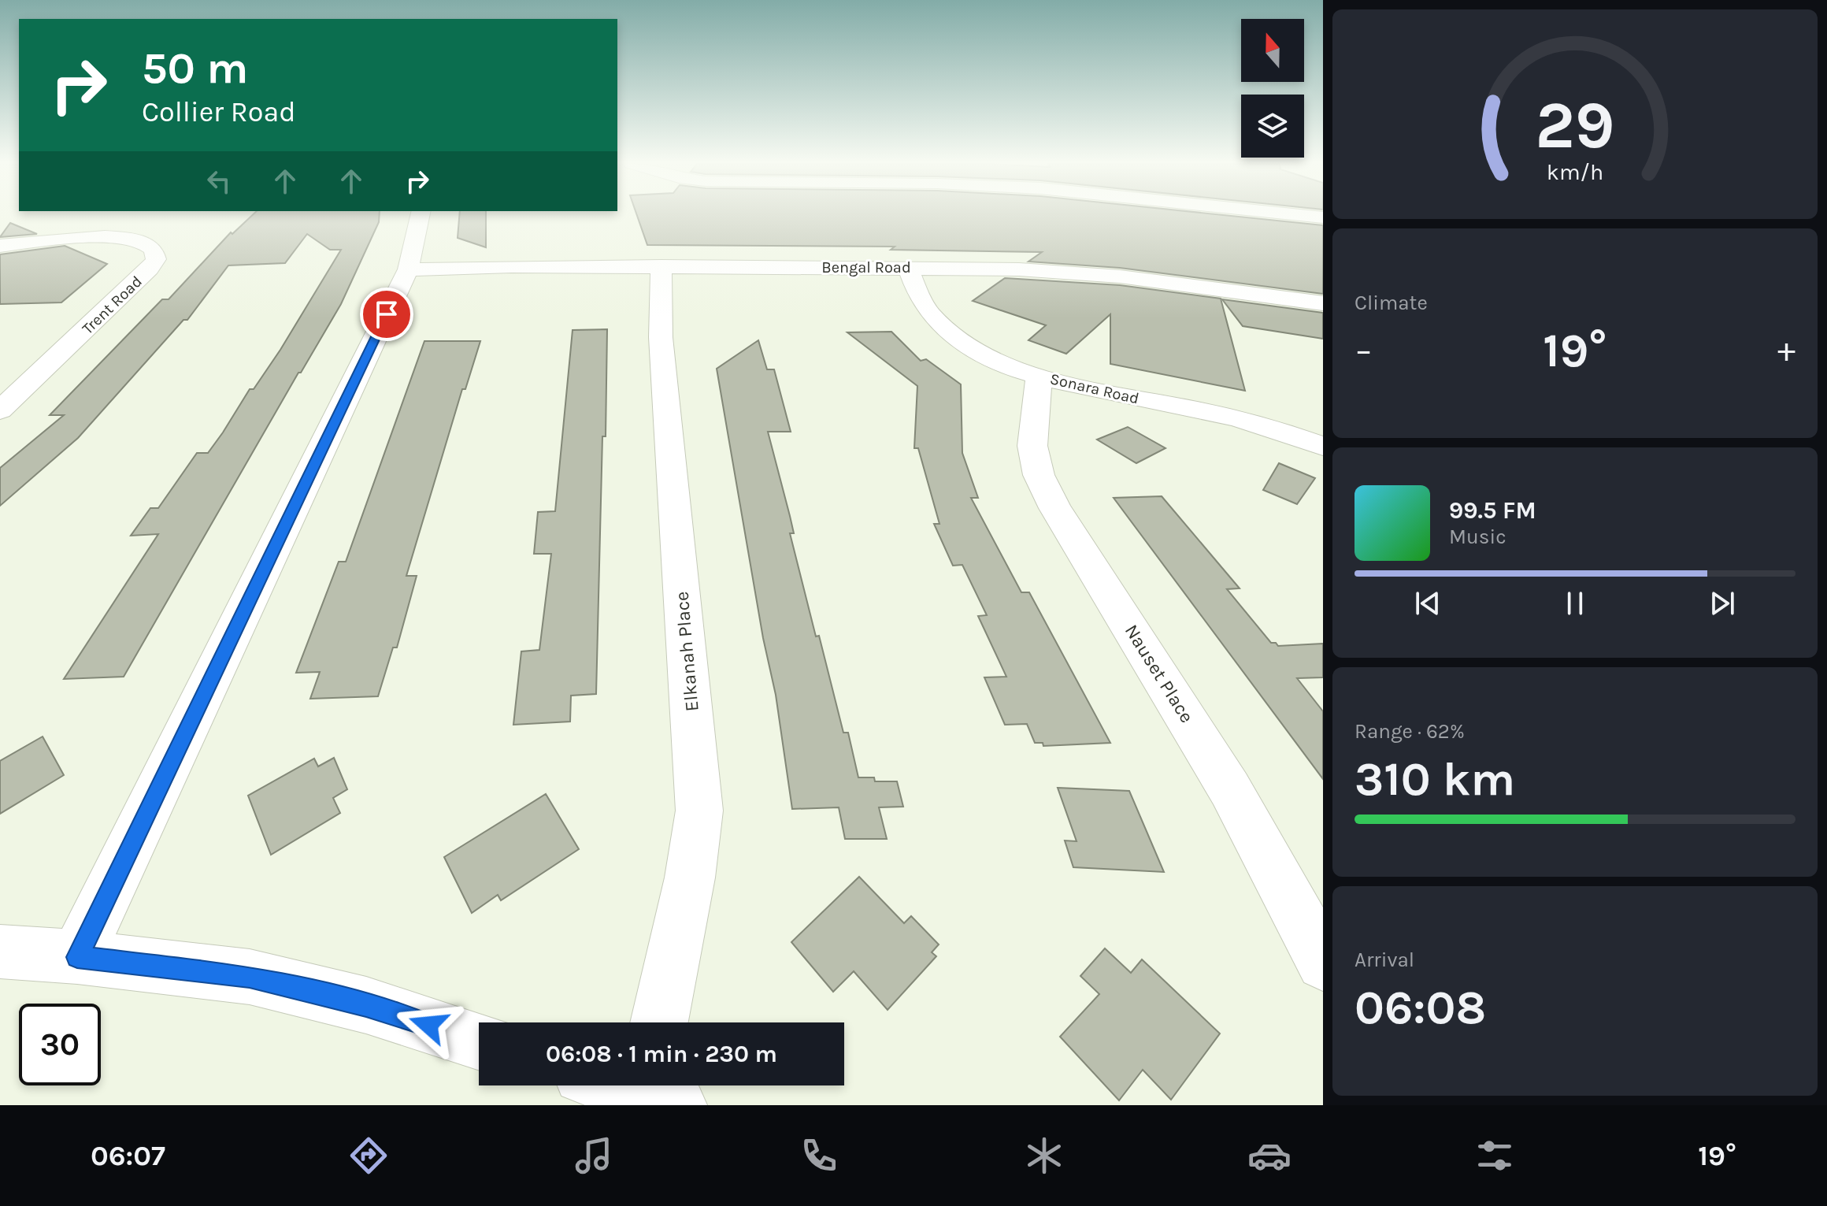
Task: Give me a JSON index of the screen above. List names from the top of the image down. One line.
{"streets":{"street":["Bengal Road","Trent Road","Sonara Road","Elkanah Place","Nauset Place"]},"crossings":[["Bengal Road","Sonara Road"],["Bengal Road","Elkanah Place"],["Sonara Road","Nauset Place"]],"north":"top","page":{"turn":["50 m","Collier Road"],"tile":["Climate",["Range · 62%","310 km"],["Arrival","06:08"]],"heat":["−","19°","+"],"song":["99.5 FM","Music"],"limit":"30","trip":"06:08 · 1 min · 230 m","tabs":["06:07","19°"],"gauge":["29","km/h"]}}
